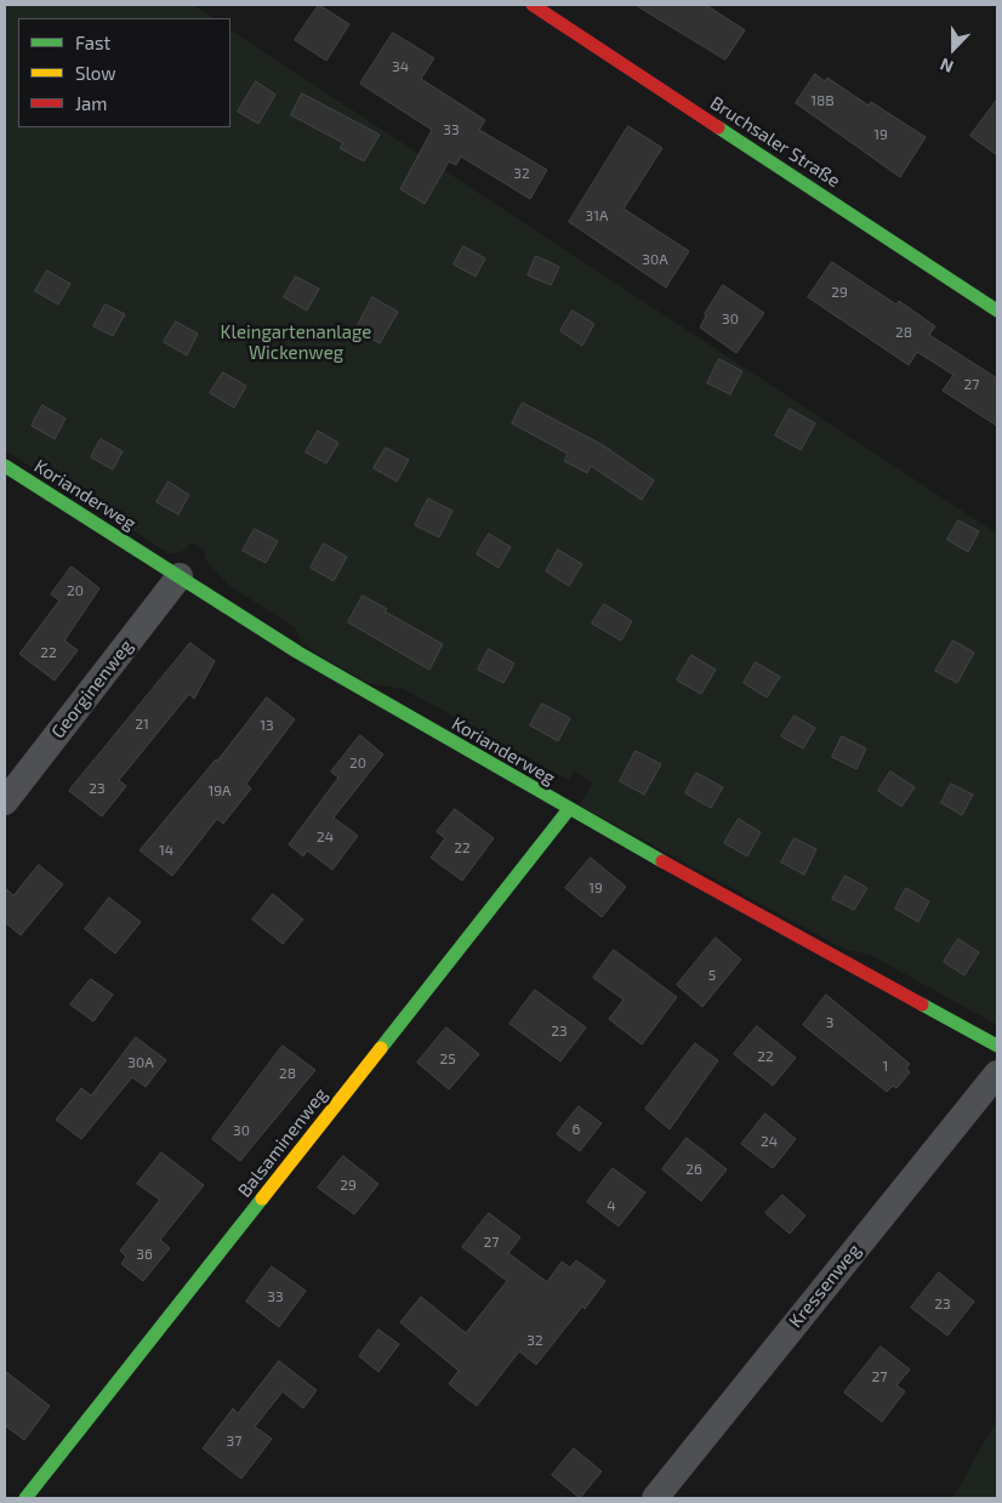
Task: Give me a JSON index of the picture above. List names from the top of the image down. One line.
{"streets":{"street":["Bruchsaler Straße","Korianderweg","Georginenweg","Balsaminenweg","Kressenweg"]},"crossings":[["Korianderweg","Georginenweg"],["Korianderweg","Balsaminenweg"]],"parks":["Kleingartenanlage Wickenweg"],"house_numbers":["34","18B","33","19","32","31A","30A","29","30","28","27","20","22","21","13","20","23","19A","24","22","14","19","5","3","23","22","25","30A","1","28","6","30","24","26","29","4","27","36","33","23","32","27","37"],"legend":["Fast","Slow","Jam"],"north":"bottom"}
